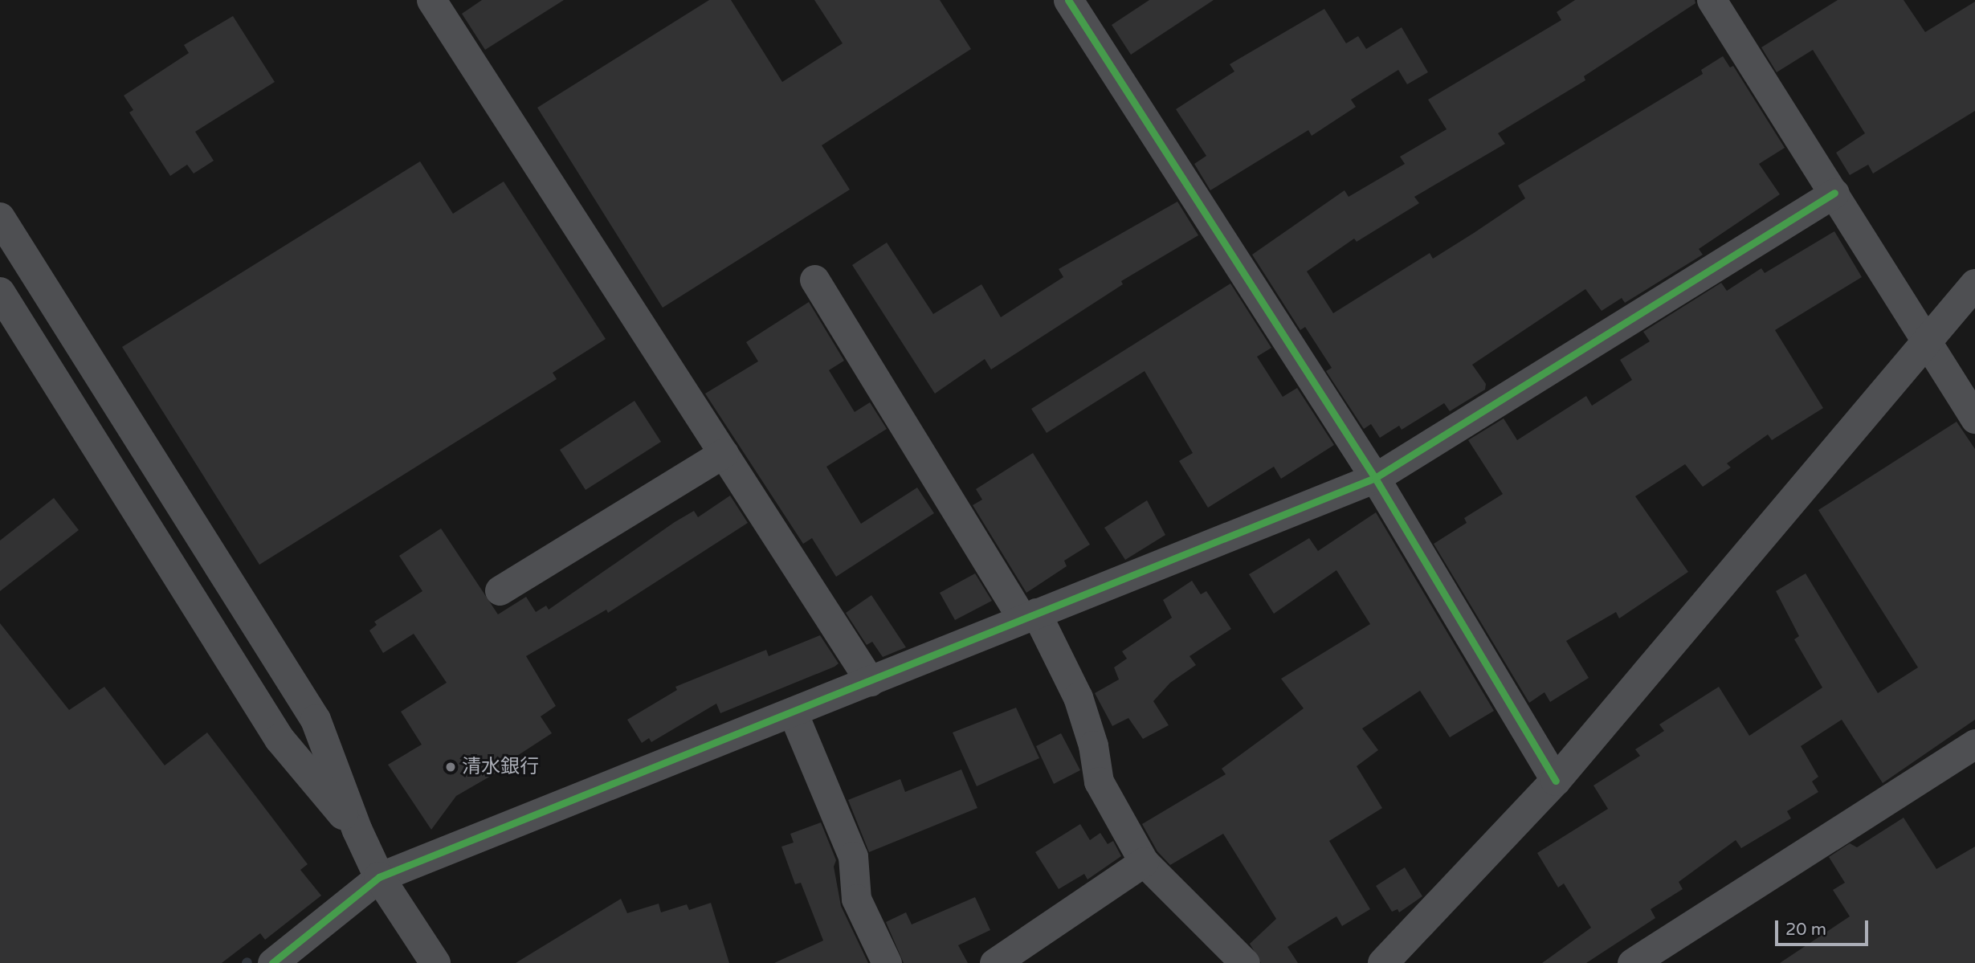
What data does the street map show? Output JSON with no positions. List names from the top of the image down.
{
  "places": ["清水銀行"],
  "scale_bar": "20 m"
}
